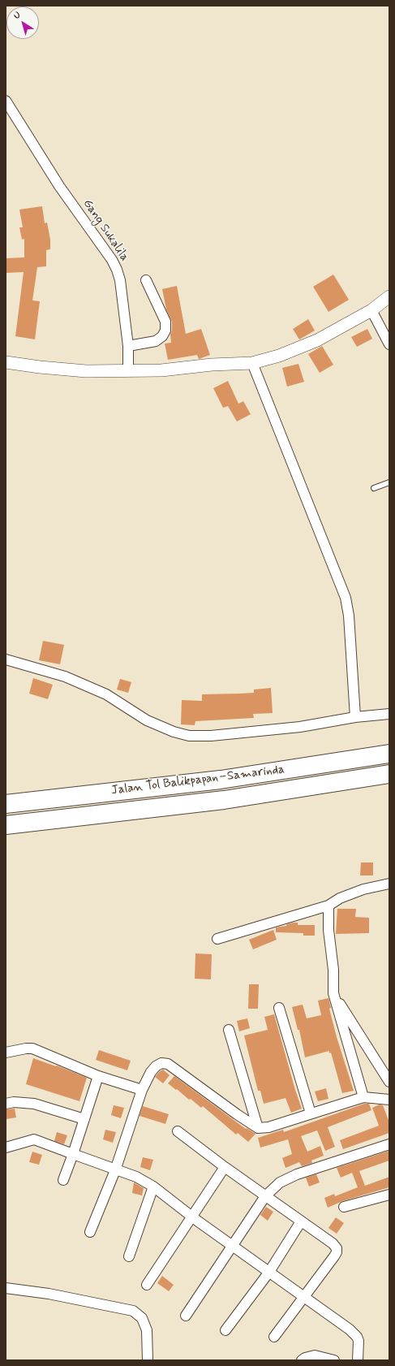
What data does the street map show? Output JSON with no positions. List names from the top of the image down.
{
  "streets": {
    "highway": ["Jalan Tol Balikpapan–Samarinda"],
    "street": ["Gang Sukalila"]
  },
  "north": "top left"
}
